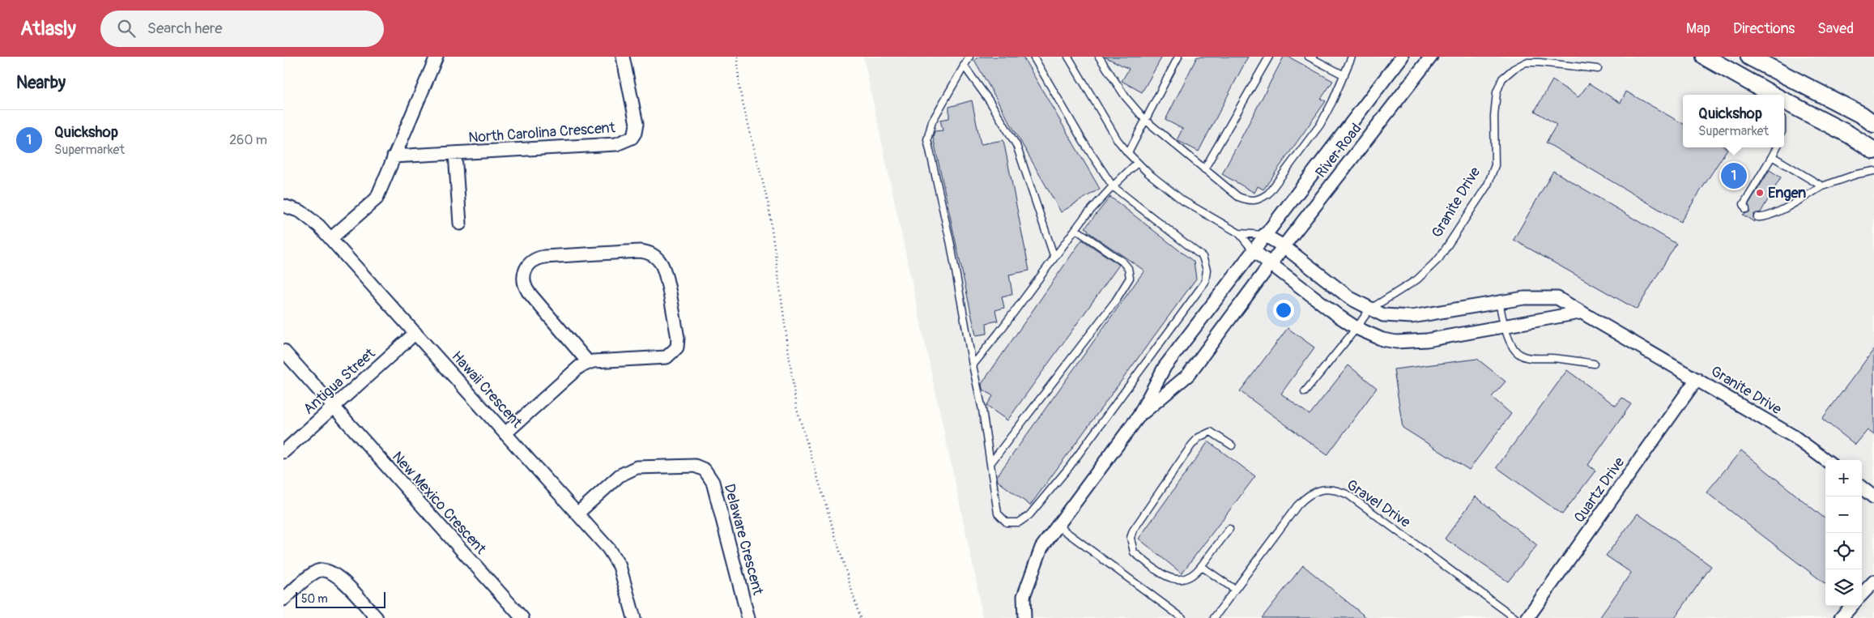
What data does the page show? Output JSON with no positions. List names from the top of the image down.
{
  "streets": {
    "street": [
      "North Carolina Crescent",
      "River Road",
      "Granite Drive",
      "Antigua Street",
      "Hawaii Crescent",
      "Quartz Drive",
      "New Mexico Crescent",
      "Delaware Crescent"
    ],
    "lane": ["Gravel Drive"]
  },
  "crossings": [
    ["River Road", "Granite Drive"],
    ["Granite Drive", "Quartz Drive"],
    ["Antigua Street", "Hawaii Crescent"],
    ["Antigua Street", "New Mexico Crescent"],
    ["Hawaii Crescent", "Delaware Crescent"]
  ],
  "places": ["Engen"],
  "scale_bar": "50 m",
  "page": {
    "header": "Atlasly",
    "search": "Search here",
    "nav": ["Map", "Directions", "Saved"],
    "heading": "Nearby",
    "popup": ["Quickshop", "Supermarket"],
    "list": [
      {
        "mark": "1",
        "name": "Quickshop",
        "note": "Supermarket",
        "value": "260 m"
      }
    ],
    "pins": "1",
    "map_buttons": ["+", "−"],
    "scale": "50 m"
  }
}
